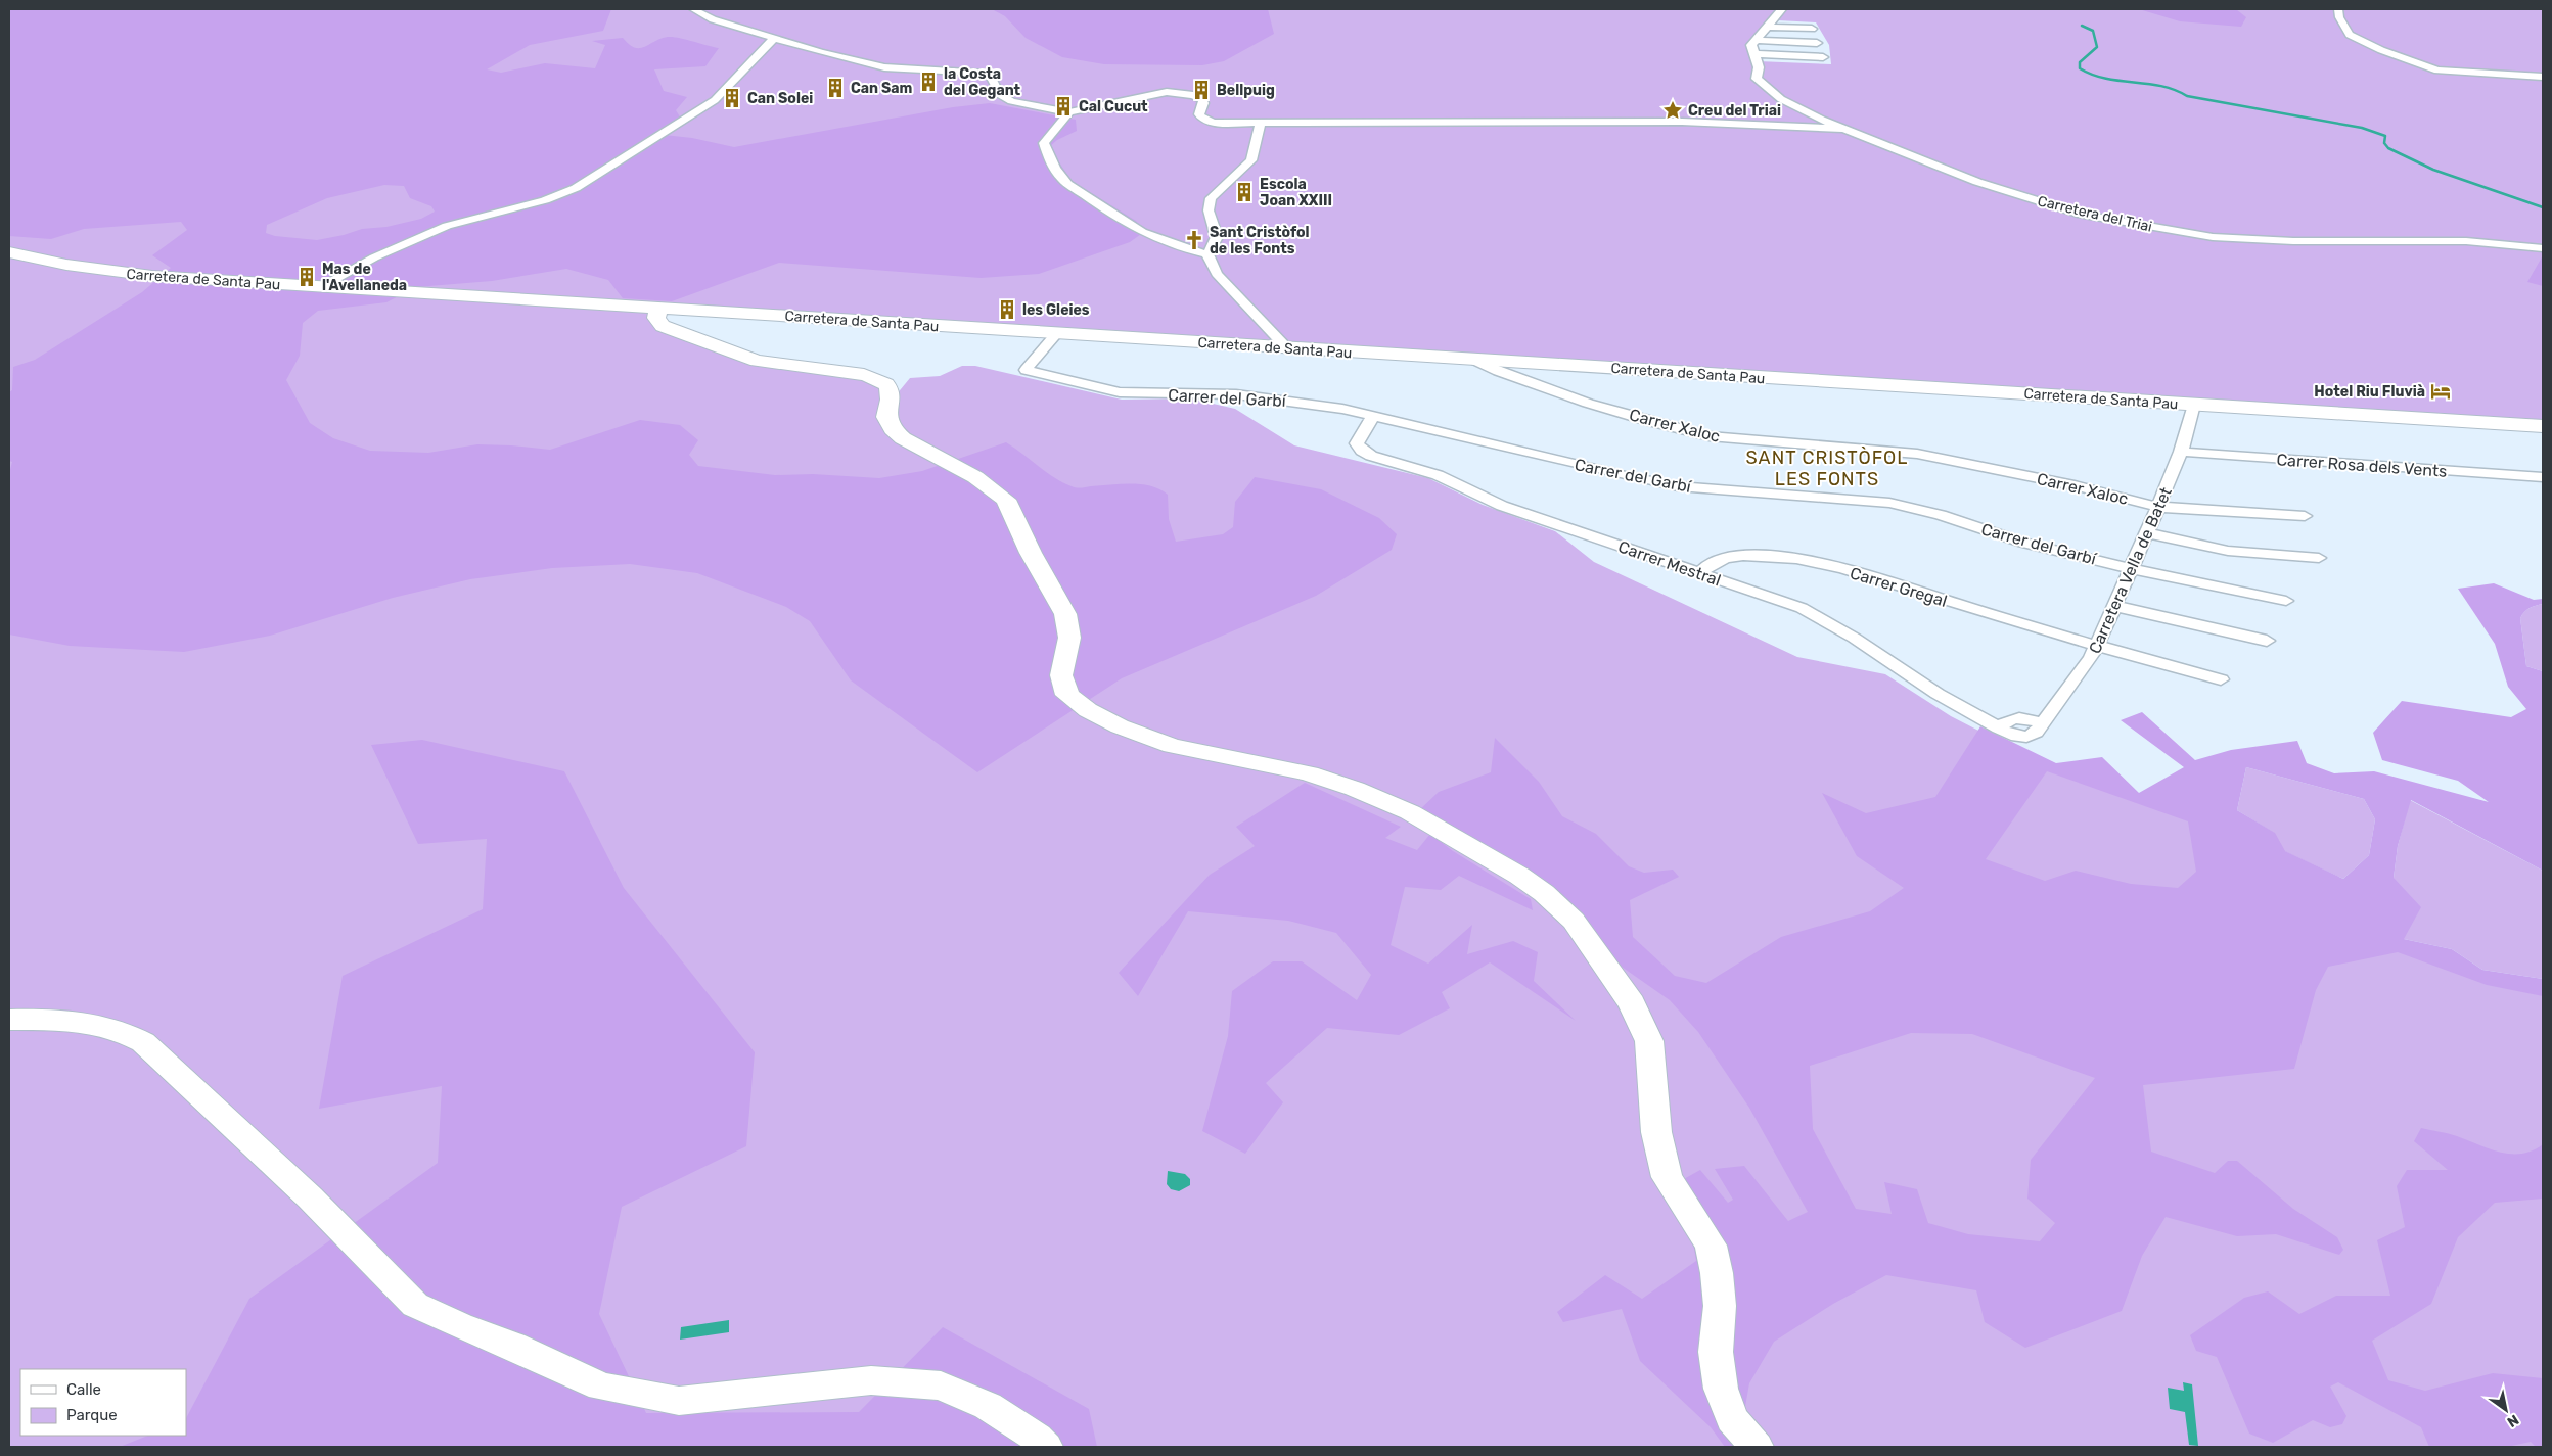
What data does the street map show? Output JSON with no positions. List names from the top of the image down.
{
  "streets": {
    "street": [
      "Carretera del Triai",
      "Carretera de Santa Pau",
      "Carrer del Garbí",
      "Carrer Xaloc",
      "Carrer Rosa dels Vents",
      "Carrer Mestral",
      "Carretera Vella de Batet",
      "Carrer Gregal"
    ]
  },
  "crossings": [
    ["Carretera de Santa Pau", "Carrer del Garbí"],
    ["Carretera de Santa Pau", "Carrer Xaloc"],
    ["Carretera de Santa Pau", "Carretera Vella de Batet"],
    ["Carrer del Garbí", "Carrer Mestral"],
    ["Carrer del Garbí", "Carretera Vella de Batet"],
    ["Carrer Xaloc", "Carretera Vella de Batet"],
    ["Carrer Rosa dels Vents", "Carretera Vella de Batet"],
    ["Carrer Mestral", "Carretera Vella de Batet"],
    ["Carrer Mestral", "Carrer Gregal"],
    ["Carretera Vella de Batet", "Carrer Gregal"]
  ],
  "districts": ["SANT CRISTÒFOL LES FONTS"],
  "places": {
    "building": [
      "la Costa del Gegant",
      "Can Sam",
      "Bellpuig",
      "Can Solei",
      "Cal Cucut",
      "Escola Joan XXIII",
      "Mas de l'Avellaneda",
      "les Gleies"
    ],
    "place": ["Creu del Triai"],
    "church": ["Sant Cristòfol de les Fonts"],
    "hotel": ["Hotel Riu Fluvià"]
  },
  "legend": ["Calle", "Parque"],
  "north": "bottom right"
}
